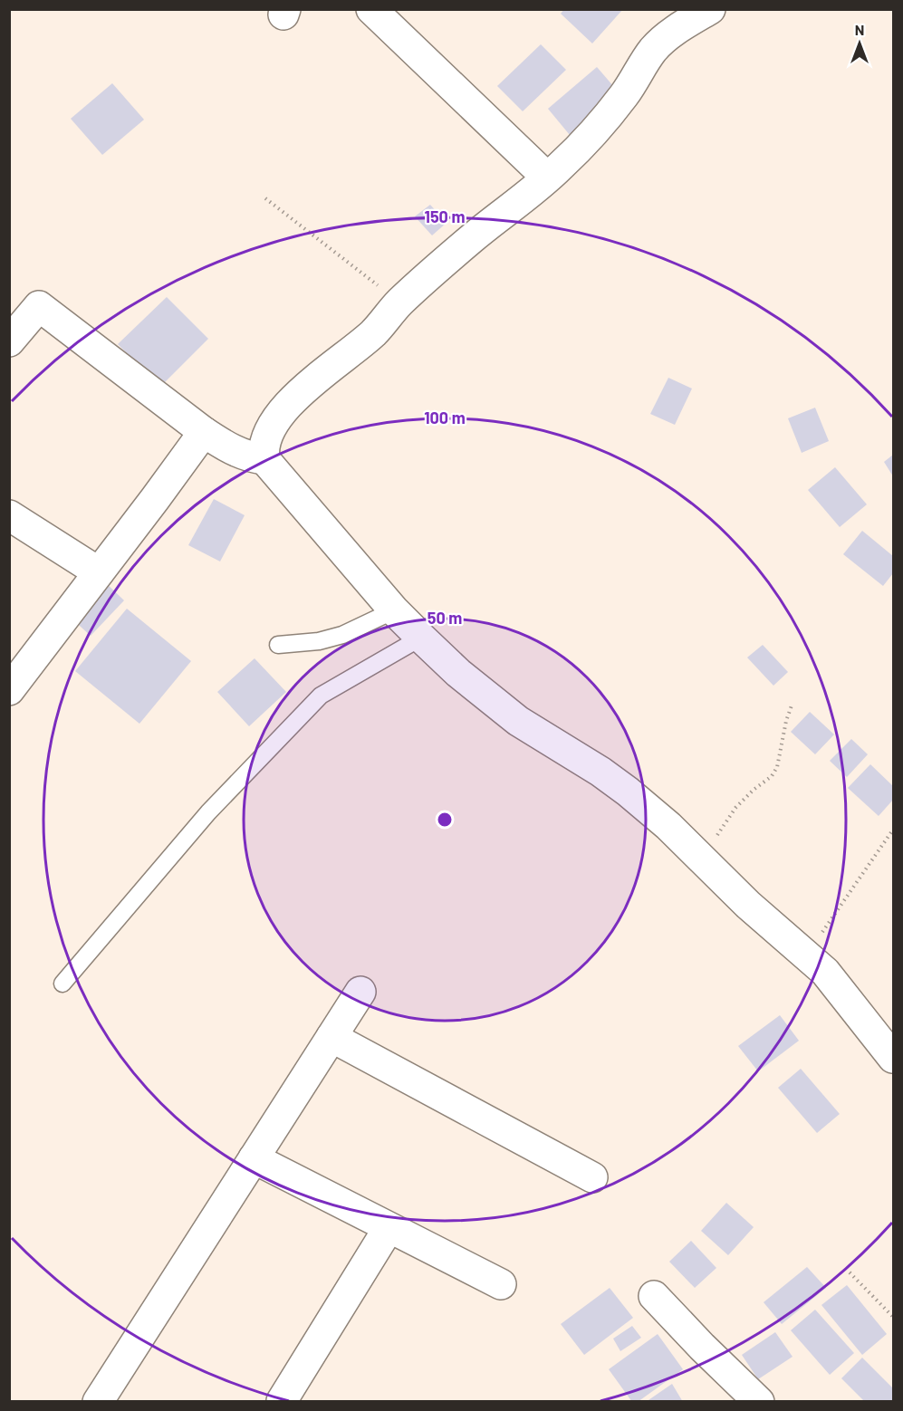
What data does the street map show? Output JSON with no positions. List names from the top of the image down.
{
  "north": "top",
  "rings": ["150 m", "100 m", "50 m"]
}
